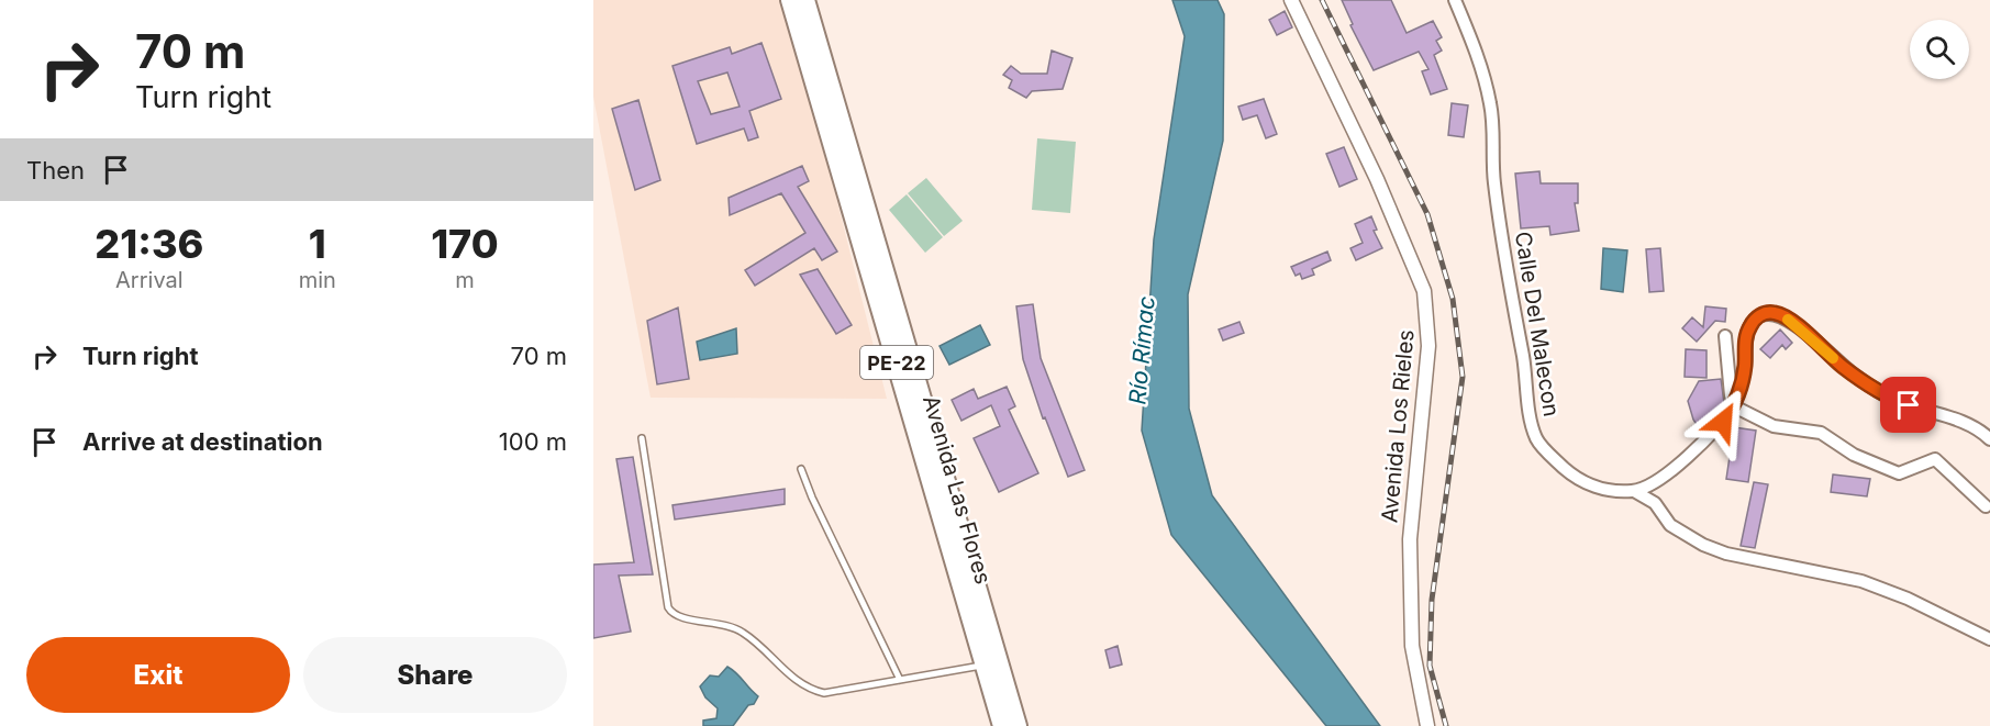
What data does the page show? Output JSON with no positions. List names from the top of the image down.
{
  "streets": {
    "highway": ["PE-22", "Avenida Las Flores"],
    "street": ["Calle Del Malecon", "Avenida Los Rieles"]
  },
  "water": ["Río Rímac"],
  "page": {
    "turn": ["70 m", "Turn right"],
    "then": "Then",
    "eta": [
      "21:36",
      "Arrival",
      "1",
      "min",
      "170",
      "m"
    ],
    "list": [
      {
        "name": "Turn right",
        "value": "70 m"
      },
      {
        "name": "Arrive at destination",
        "value": "100 m"
      }
    ],
    "buttons": ["Exit", "Share"]
  }
}
